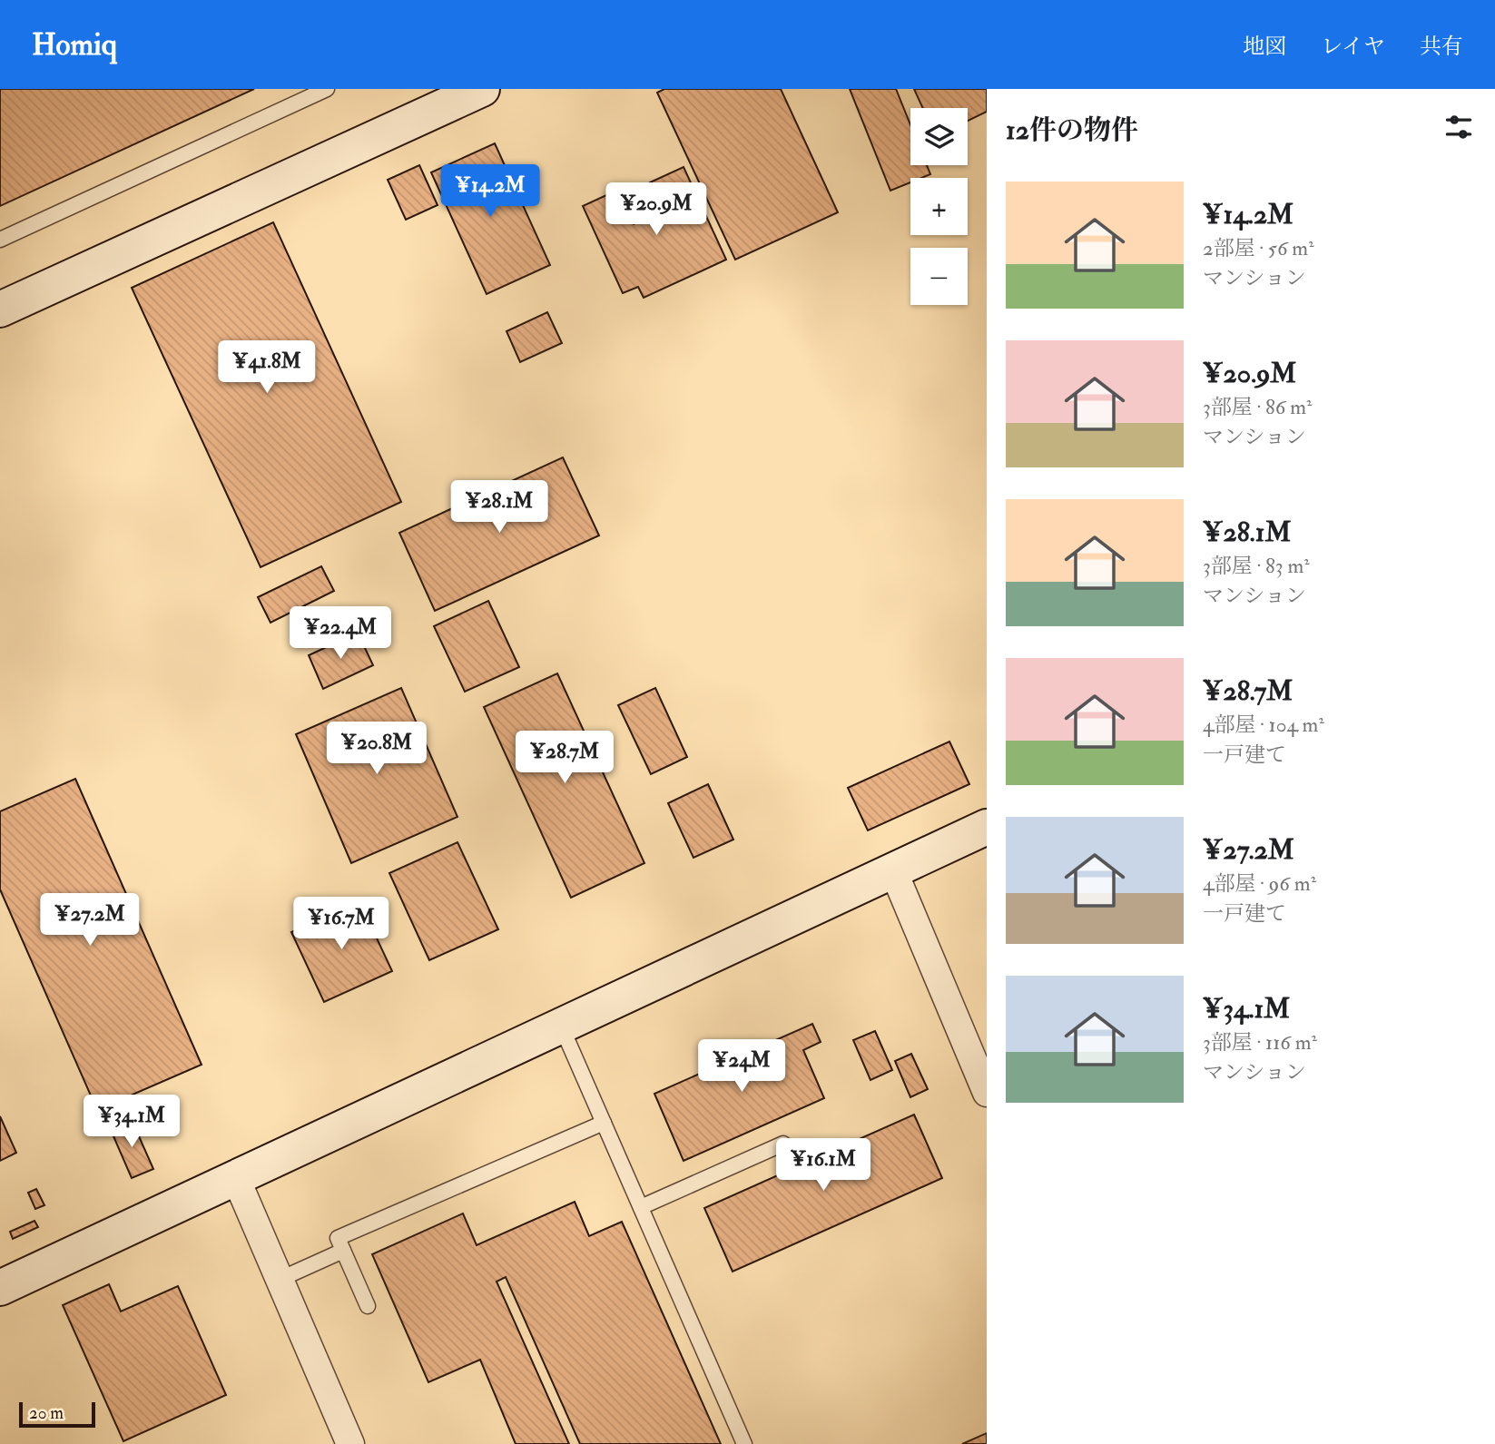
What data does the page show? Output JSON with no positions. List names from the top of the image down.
{
  "scale_bar": "20 m",
  "page": {
    "header": "Homiq",
    "nav": ["地図", "レイヤ", "共有"],
    "heading": "12件の物件",
    "map_buttons": ["+", "−"],
    "price": [
      "¥14.2M",
      "¥20.9M",
      "¥41.8M",
      "¥28.1M",
      "¥22.4M",
      "¥20.8M",
      "¥28.7M",
      "¥27.2M",
      "¥16.7M",
      "¥24M",
      "¥34.1M",
      "¥16.1M"
    ],
    "list": [
      {
        "name": "¥14.2M",
        "note": "2部屋 · 56 m² · マンション"
      },
      {
        "name": "¥20.9M",
        "note": "3部屋 · 86 m² · マンション"
      },
      {
        "name": "¥28.1M",
        "note": "3部屋 · 83 m² · マンション"
      },
      {
        "name": "¥28.7M",
        "note": "4部屋 · 104 m² · 一戸建て"
      },
      {
        "name": "¥27.2M",
        "note": "4部屋 · 96 m² · 一戸建て"
      },
      {
        "name": "¥34.1M",
        "note": "3部屋 · 116 m² · マンション"
      }
    ],
    "scale": "20 m"
  }
}
